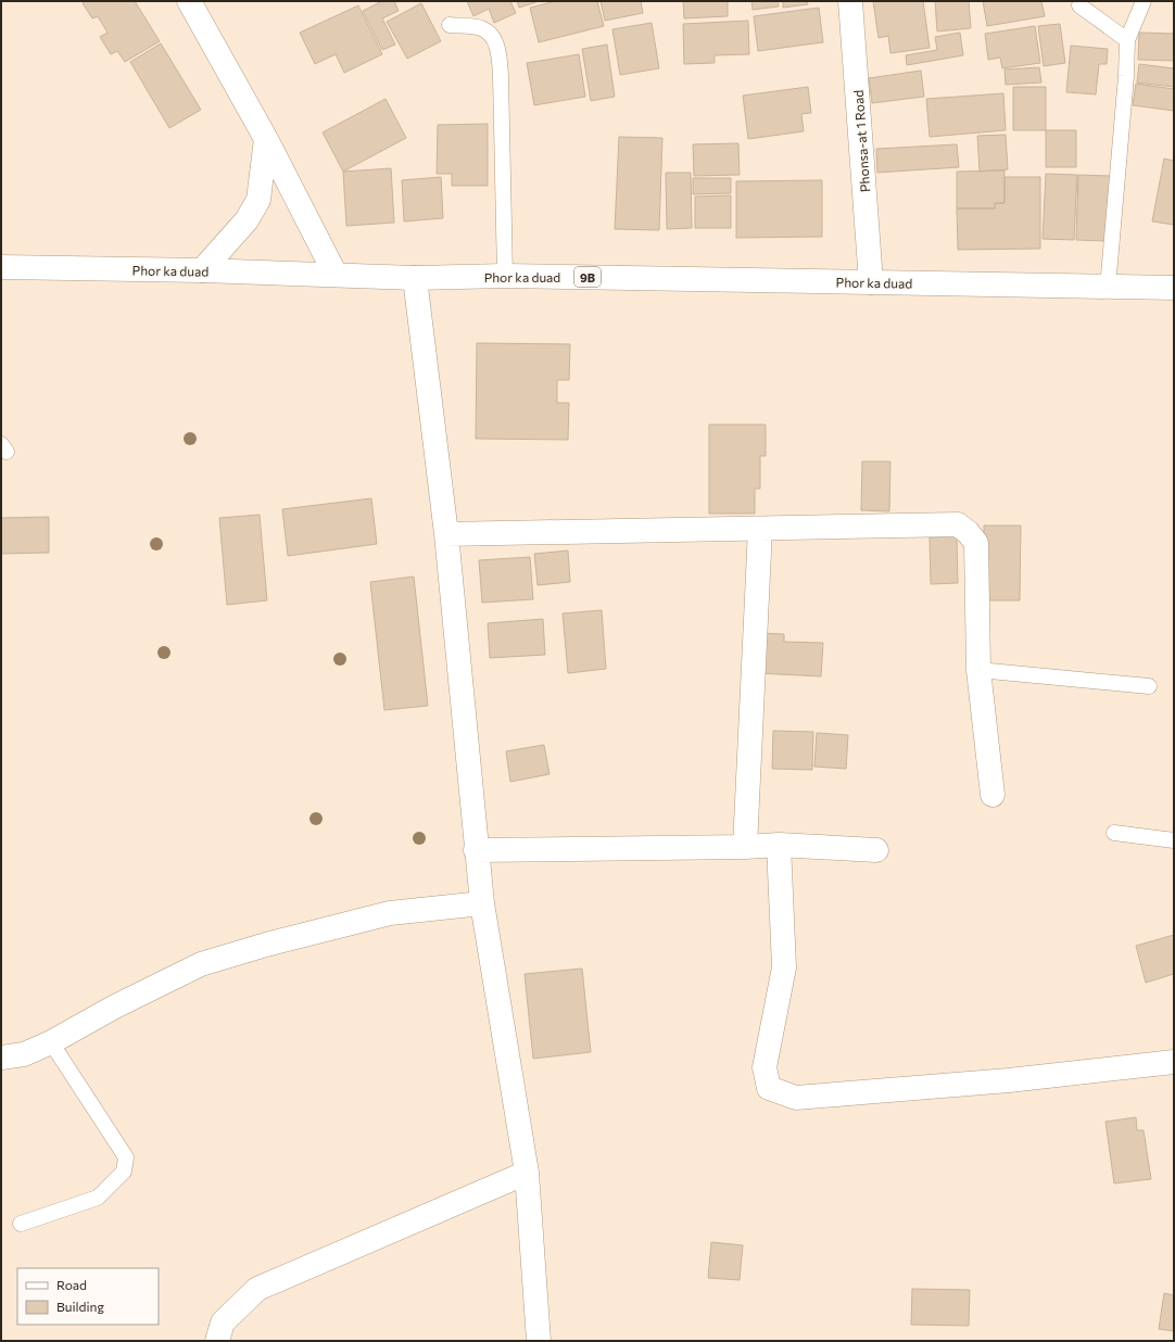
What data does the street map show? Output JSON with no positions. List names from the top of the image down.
{
  "streets": {
    "street": ["Phonsa-at 1 Road", "Phor ka duad", "9B"]
  },
  "crossings": [
    ["Phonsa-at 1 Road", "Phor ka duad"]
  ],
  "legend": ["Road", "Building"]
}
